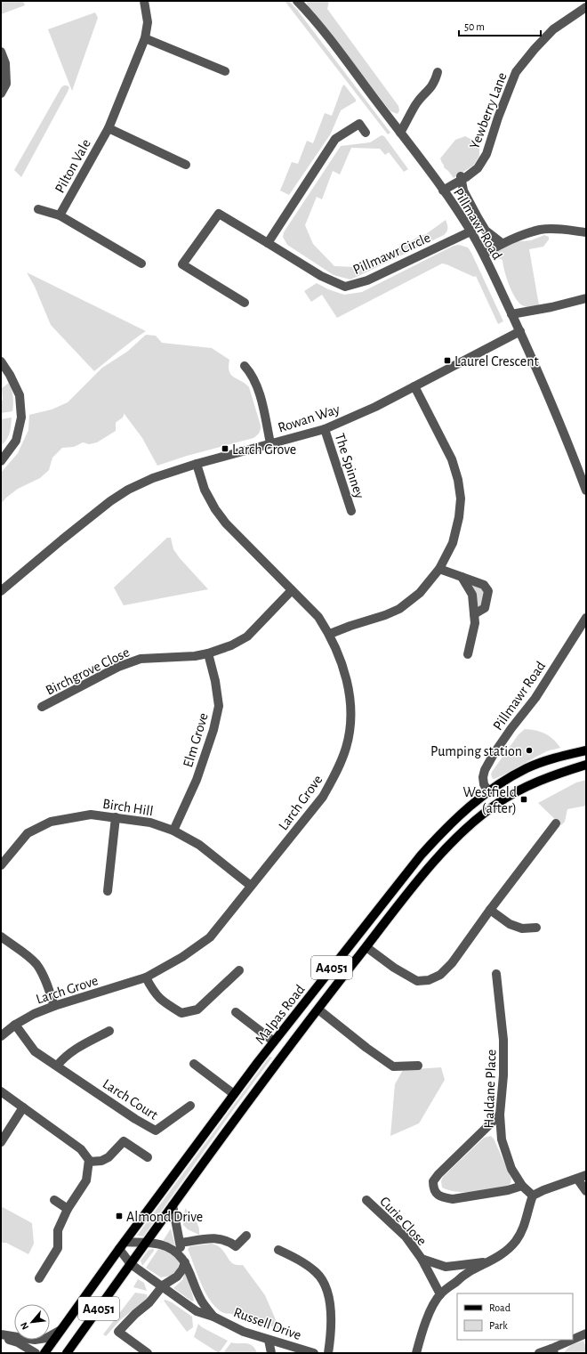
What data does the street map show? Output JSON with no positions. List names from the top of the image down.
{
  "streets": {
    "main road": ["A4051", "Malpas Road"],
    "street": [
      "Yewberry Lane",
      "Pilton Vale",
      "Pillmawr Road",
      "Pillmawr Circle",
      "Rowan Way",
      "The Spinney",
      "Birchgrove Close",
      "Elm Grove",
      "Larch Grove",
      "Birch Hill",
      "Haldane Place",
      "Larch Court",
      "Curie Close",
      "Russell Drive"
    ]
  },
  "crossings": [
    ["Yewberry Lane", "Pillmawr Road"],
    ["Pillmawr Road", "Pillmawr Circle"],
    ["Pillmawr Road", "Rowan Way"],
    ["Pillmawr Road", "Malpas Road"],
    ["Rowan Way", "The Spinney"],
    ["Rowan Way", "Larch Grove"],
    ["Birchgrove Close", "Elm Grove"],
    ["Birchgrove Close", "Larch Grove"],
    ["Elm Grove", "Birch Hill"],
    ["Larch Grove", "Birch Hill"],
    ["Larch Grove", "Larch Court"],
    ["Malpas Road", "Russell Drive"]
  ],
  "places": {
    "transit": [
      "Laurel Crescent",
      "Larch Grove",
      "Westfield (after)",
      "Almond Drive"
    ],
    "other": ["Pumping station"]
  },
  "legend": ["Road", "Park"],
  "scale_bar": "50 m",
  "north": "bottom left"
}
